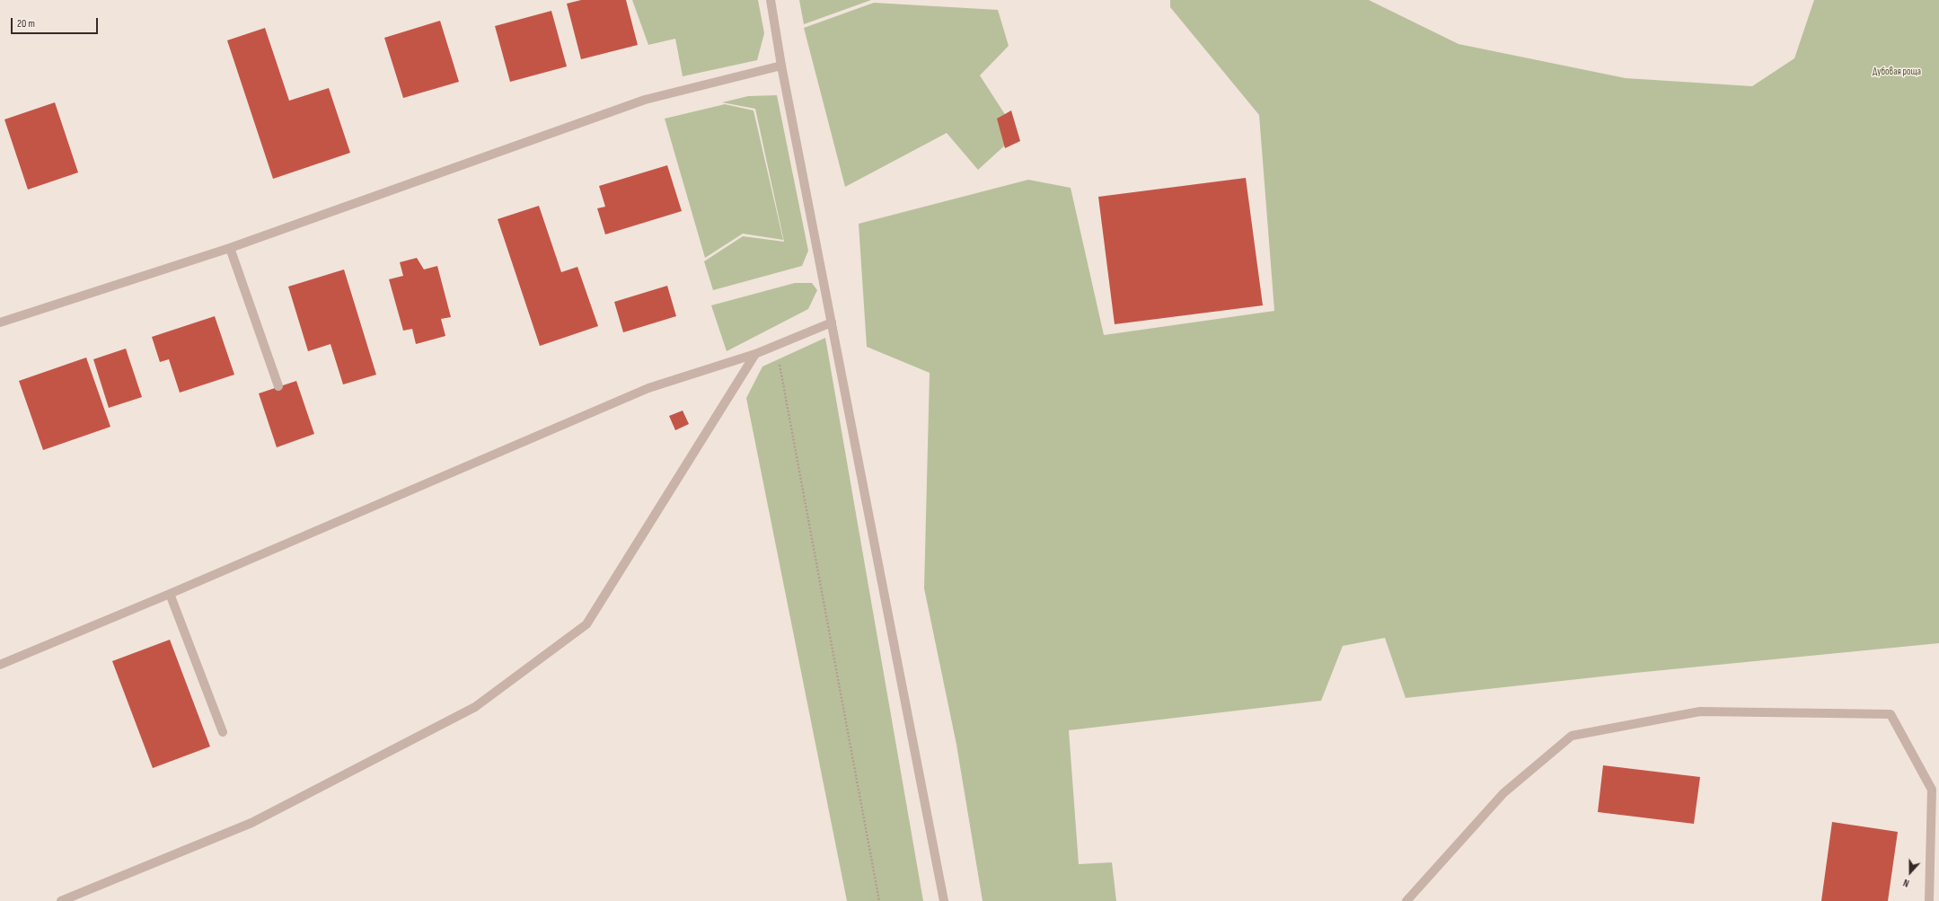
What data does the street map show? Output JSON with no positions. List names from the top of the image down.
{
  "parks": ["Дубовая роща"],
  "scale_bar": "20 m",
  "north": "bottom"
}
